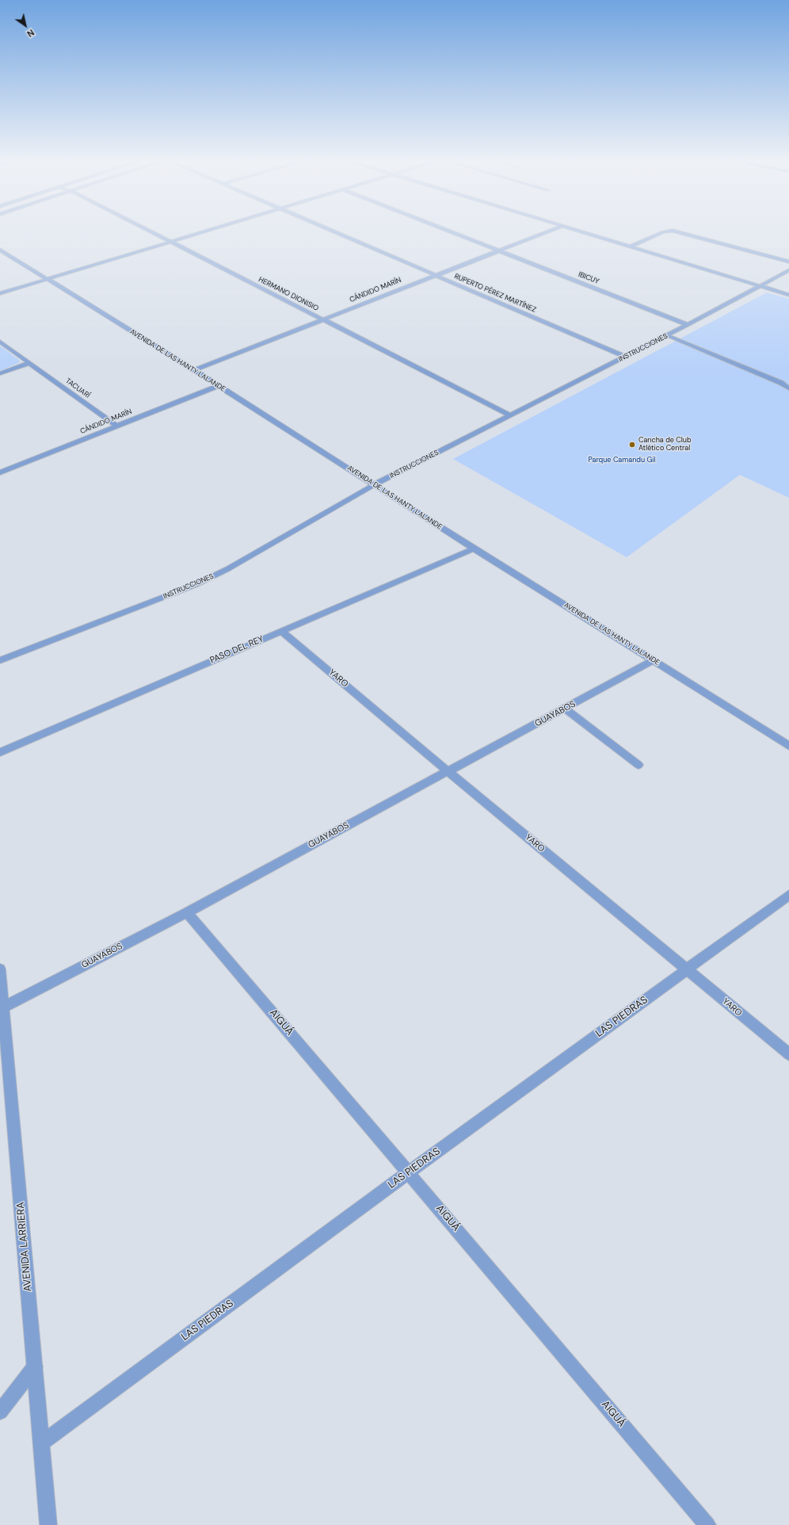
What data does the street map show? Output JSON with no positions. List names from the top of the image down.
{
  "streets": {
    "street": [
      "IBICUY",
      "CÁNDIDO MARÍN",
      "RUPERTO PÉREZ MARTÍNEZ",
      "HERMANO DIONISIO",
      "INSTRUCCIONES",
      "AVENIDA DE LAS HANTY LALANDE",
      "TACUARÍ",
      "PASO DEL REY",
      "YARO",
      "GUAYABOS",
      "LAS PIEDRAS",
      "AIGUÁ",
      "AVENIDA LARRIERA"
    ]
  },
  "crossings": [
    ["IBICUY", "CÁNDIDO MARÍN"],
    ["IBICUY", "INSTRUCCIONES"],
    ["CÁNDIDO MARÍN", "RUPERTO PÉREZ MARTÍNEZ"],
    ["CÁNDIDO MARÍN", "HERMANO DIONISIO"],
    ["CÁNDIDO MARÍN", "AVENIDA DE LAS HANTY LALANDE"],
    ["CÁNDIDO MARÍN", "TACUARÍ"],
    ["RUPERTO PÉREZ MARTÍNEZ", "INSTRUCCIONES"],
    ["HERMANO DIONISIO", "INSTRUCCIONES"],
    ["INSTRUCCIONES", "AVENIDA DE LAS HANTY LALANDE"],
    ["AVENIDA DE LAS HANTY LALANDE", "PASO DEL REY"],
    ["AVENIDA DE LAS HANTY LALANDE", "GUAYABOS"],
    ["PASO DEL REY", "YARO"],
    ["YARO", "GUAYABOS"],
    ["YARO", "LAS PIEDRAS"],
    ["GUAYABOS", "AIGUÁ"],
    ["GUAYABOS", "AVENIDA LARRIERA"],
    ["LAS PIEDRAS", "AIGUÁ"],
    ["LAS PIEDRAS", "AVENIDA LARRIERA"]
  ],
  "parks": ["Parque Camandu Gil"],
  "places": ["Cancha de Club Atlético Central"],
  "north": "bottom right"
}
